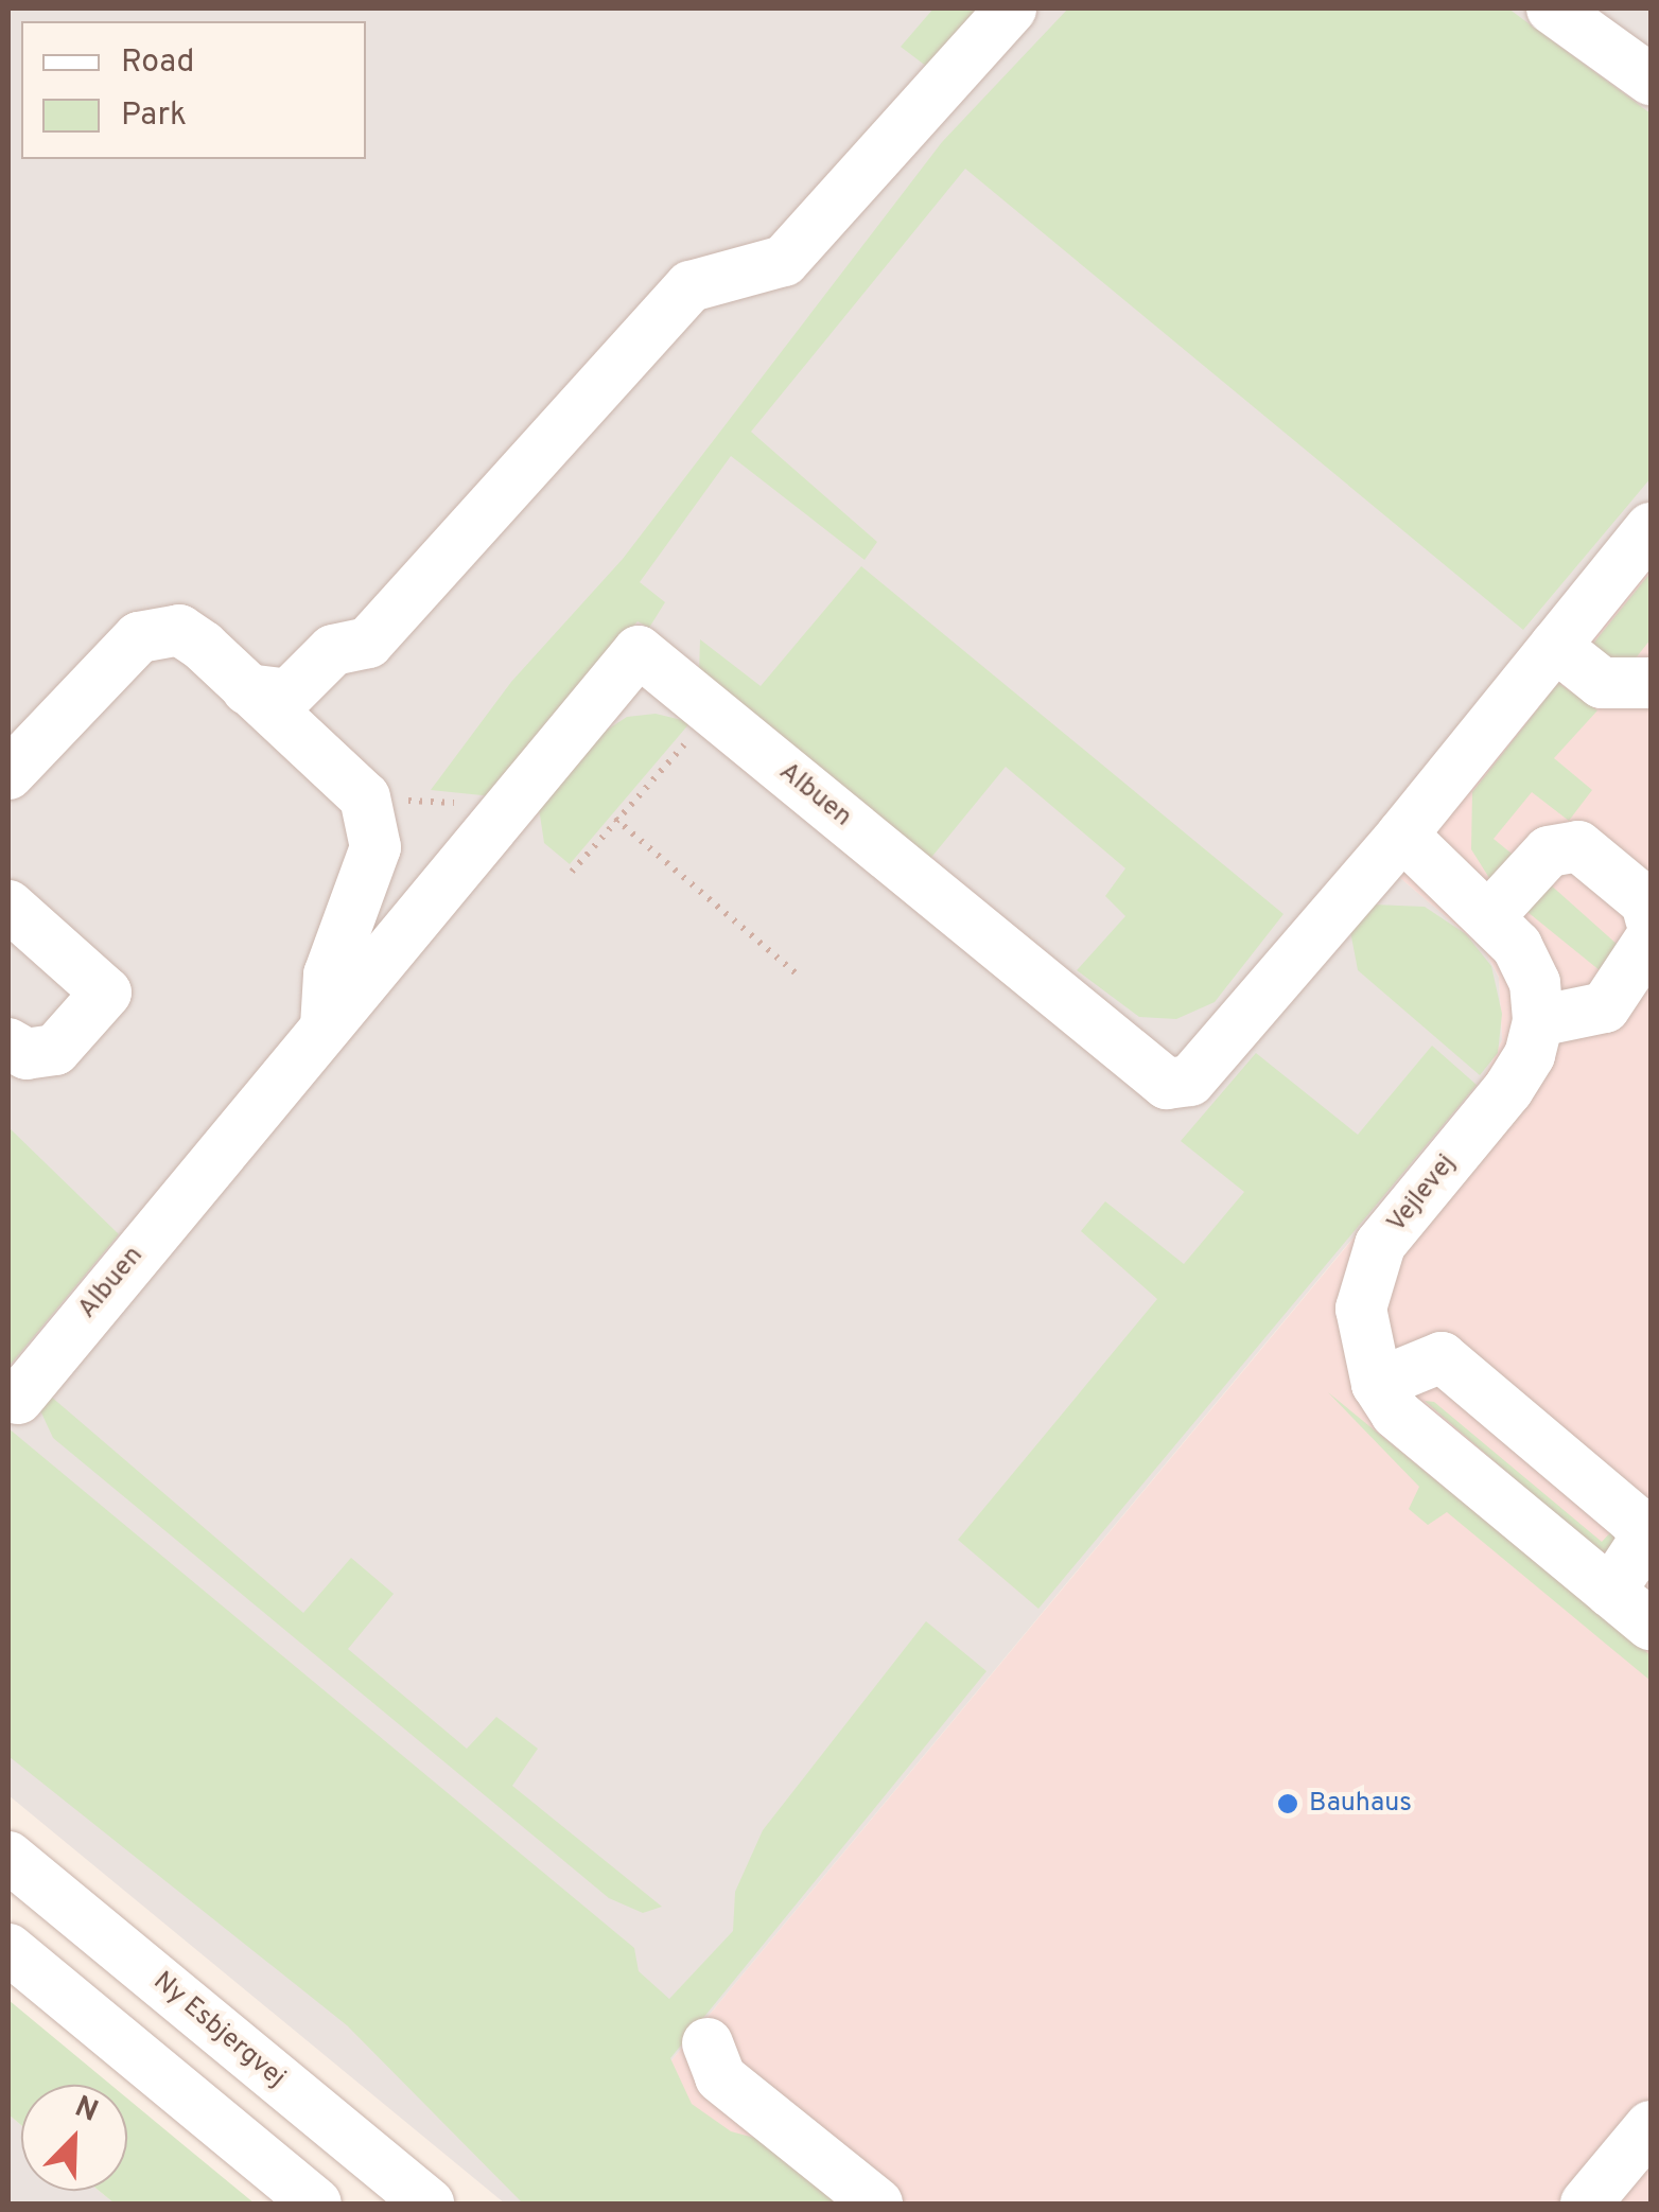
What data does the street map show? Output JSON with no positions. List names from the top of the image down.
{
  "streets": {
    "street": ["Albuen", "Vejlevej", "Ny Esbjergvej"]
  },
  "places": ["Bauhaus"],
  "legend": ["Road", "Park"],
  "north": "top right"
}
